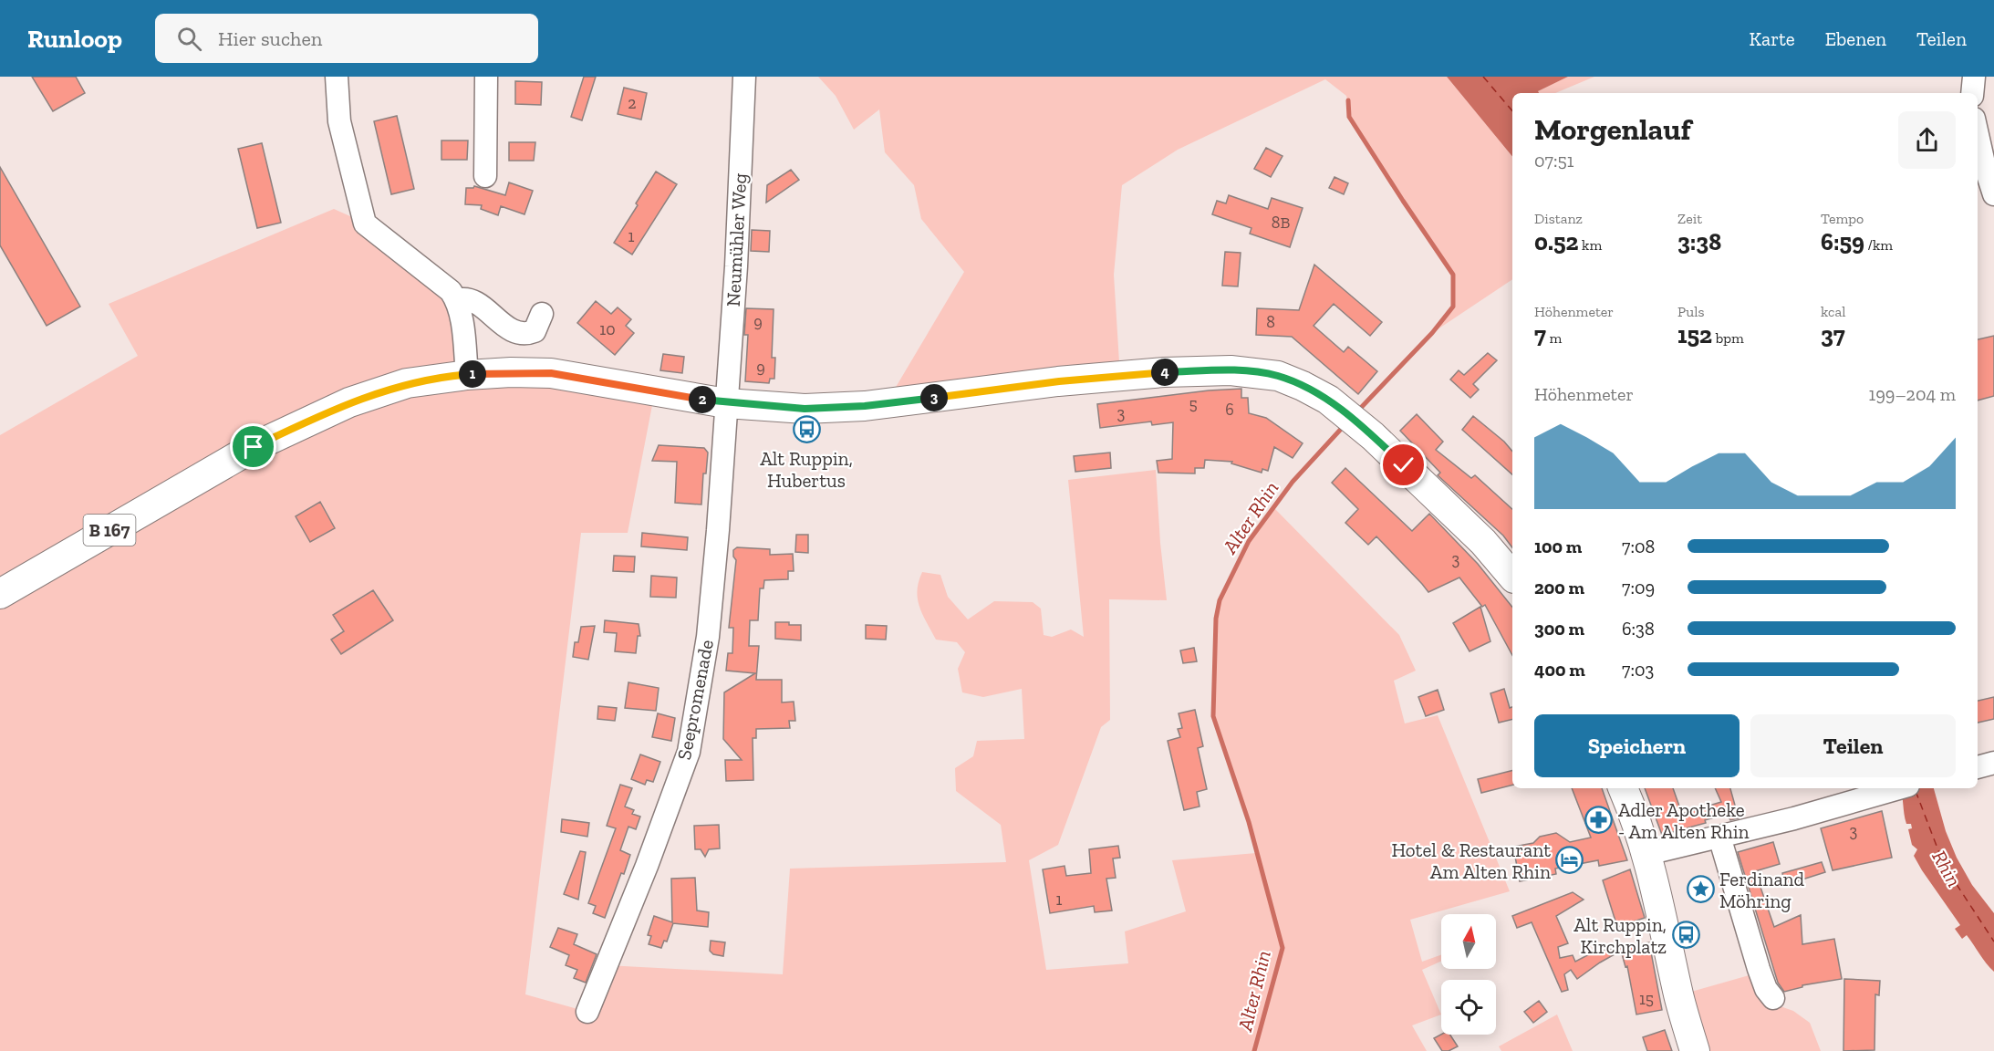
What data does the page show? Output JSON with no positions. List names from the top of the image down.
{
  "streets": {
    "main road": ["B 167"],
    "street": ["Neumühler Weg", "Seepromenade"]
  },
  "crossings": [
    ["Neumühler Weg", "B 167"],
    ["Neumühler Weg", "Seepromenade"],
    ["B 167", "Seepromenade"]
  ],
  "water": ["Alter Rhin", "Rhin"],
  "places": {
    "bus stop": ["Alt Ruppin, Hubertus", "Alt Ruppin, Kirchplatz"],
    "pharmacy": ["Adler Apotheke - Am Alten Rhin"],
    "hotel": ["Hotel & Restaurant Am Alten Rhin"],
    "place": ["Ferdinand Möhring"]
  },
  "house_numbers": [
    "2",
    "8B",
    "1",
    "9",
    "8",
    "10",
    "9",
    "5",
    "6",
    "3",
    "3",
    "3",
    "1",
    "15"
  ],
  "north": "top",
  "page": {
    "header": "Runloop",
    "search": "Hier suchen",
    "nav": ["Karte", "Ebenen", "Teilen"],
    "heading": ["Morgenlauf", "07:51"],
    "stats": [
      ["Distanz", "0.52 km"],
      ["Zeit", "3:38"],
      ["Tempo", "6:59 /km"],
      ["Höhenmeter", "7 m"],
      ["Puls", "152 bpm"],
      ["kcal", "37"]
    ],
    "pins": [
      "4",
      "1",
      "3",
      "2"
    ],
    "chart": ["Höhenmeter", "199–204 m"],
    "list": [
      {
        "name": "100 m",
        "note": "7:08"
      },
      {
        "name": "200 m",
        "note": "7:09"
      },
      {
        "name": "300 m",
        "note": "6:38"
      },
      {
        "name": "400 m",
        "note": "7:03"
      }
    ],
    "buttons": ["Speichern", "Teilen"]
  }
}
